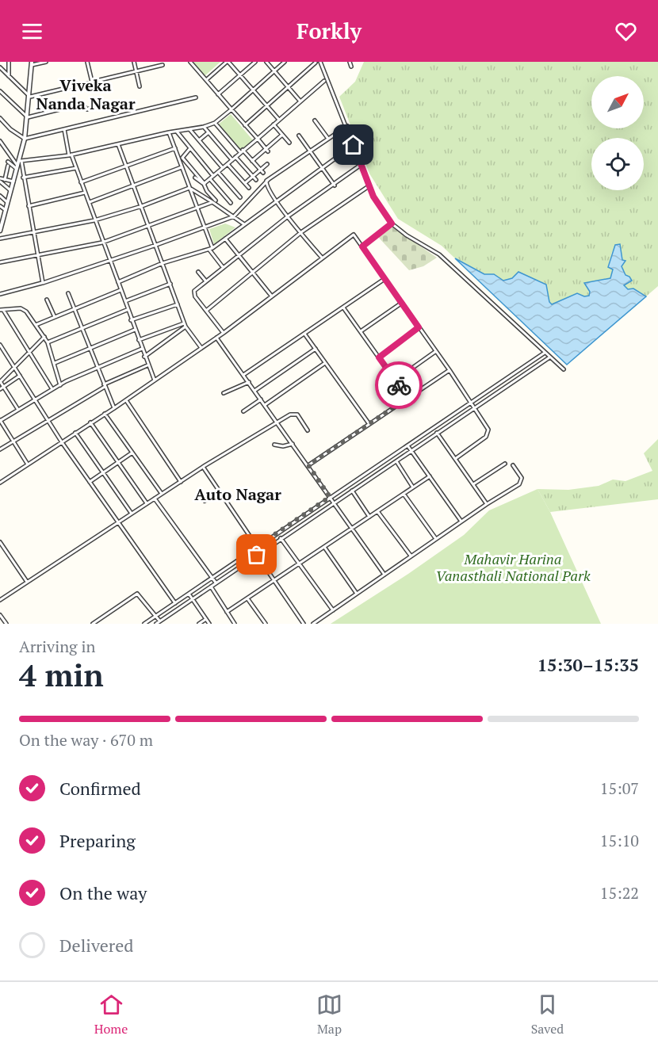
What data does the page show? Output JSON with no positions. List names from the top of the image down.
{
  "districts": ["Viveka Nanda Nagar", "Auto Nagar"],
  "parks": ["Mahavir Harina Vanasthali National Park"],
  "north": "top right",
  "page": {
    "header": "Forkly",
    "heading": ["4 min", "Arriving in", "15:30–15:35"],
    "bar": "On the way · 670 m",
    "list": [
      ["Confirmed", "15:07"],
      ["Preparing", "15:10"],
      ["On the way", "15:22"],
      "Delivered"
    ],
    "tabs": ["Home", "Map", "Saved"]
  }
}
